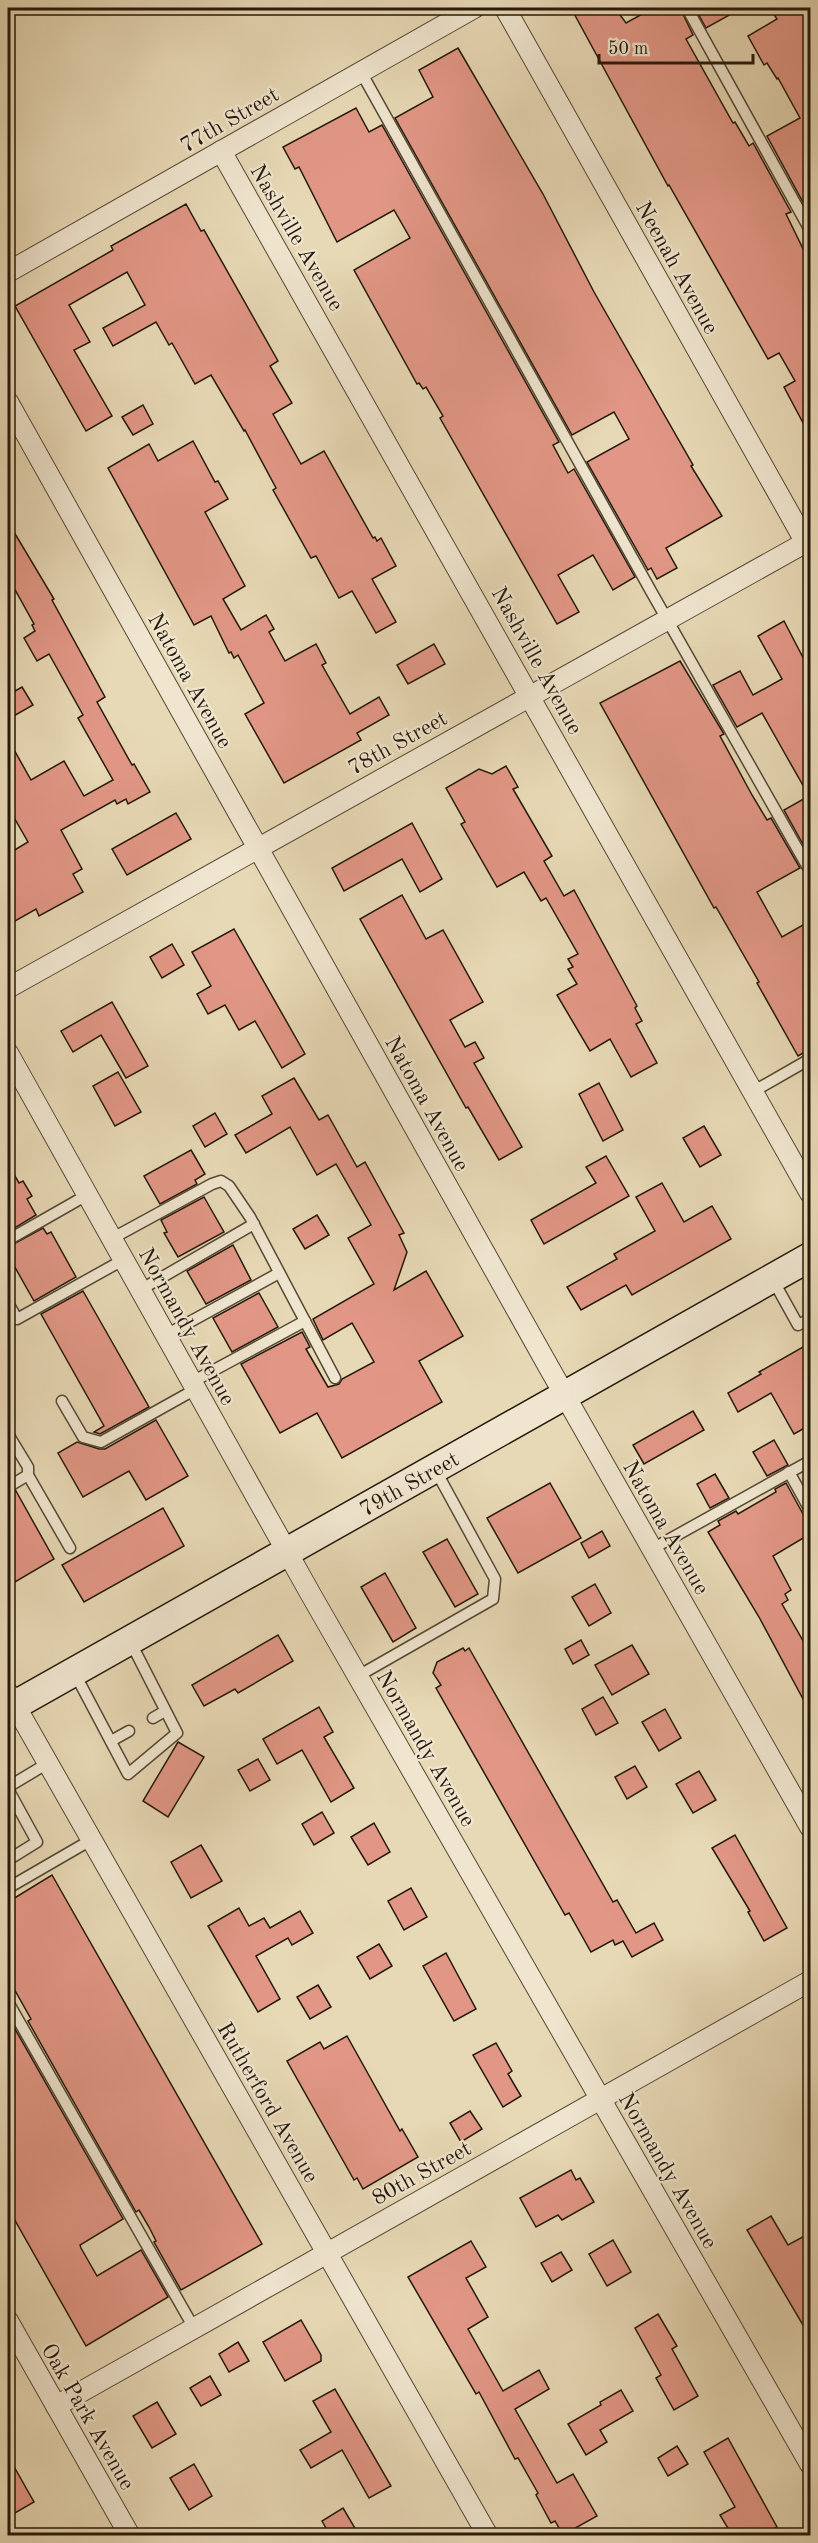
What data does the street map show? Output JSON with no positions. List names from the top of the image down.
{
  "streets": {
    "main road": ["79th Street"],
    "street": [
      "77th Street",
      "Nashville Avenue",
      "Neenah Avenue",
      "Natoma Avenue",
      "78th Street",
      "Normandy Avenue",
      "Rutherford Avenue",
      "80th Street",
      "Oak Park Avenue"
    ]
  },
  "crossings": [
    ["77th Street", "Nashville Avenue"],
    ["Nashville Avenue", "78th Street"],
    ["Neenah Avenue", "78th Street"],
    ["Natoma Avenue", "78th Street"],
    ["Natoma Avenue", "79th Street"],
    ["Normandy Avenue", "79th Street"],
    ["Normandy Avenue", "80th Street"],
    ["79th Street", "Rutherford Avenue"],
    ["Rutherford Avenue", "80th Street"],
    ["80th Street", "Oak Park Avenue"]
  ],
  "scale_bar": "50 m"
}
